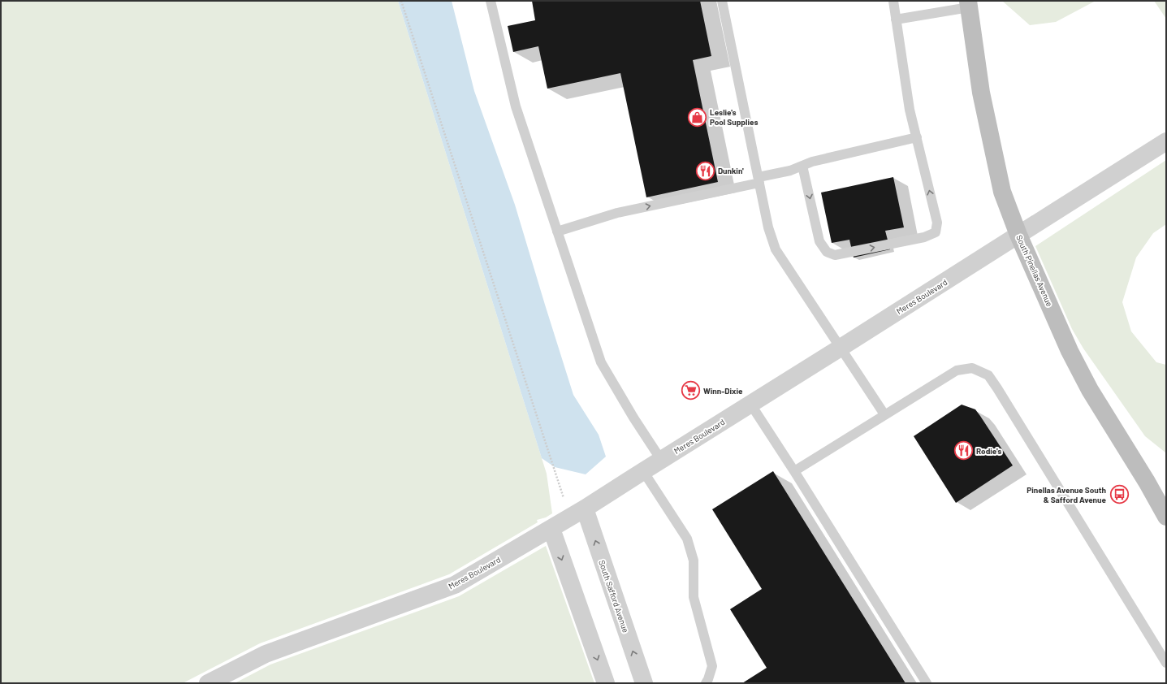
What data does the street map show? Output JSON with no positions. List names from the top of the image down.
{
  "streets": {
    "main road": ["South Pinellas Avenue"],
    "street": ["Meres Boulevard", "South Safford Avenue"]
  },
  "crossings": [
    ["South Pinellas Avenue", "Meres Boulevard"],
    ["Meres Boulevard", "South Safford Avenue"]
  ],
  "places": {
    "shop": ["Leslie's Pool Supplies"],
    "restaurant": ["Dunkin'", "Rodie's"],
    "supermarket": ["Winn-Dixie"],
    "bus stop": ["Pinellas Avenue South & Safford Avenue"]
  }
}
